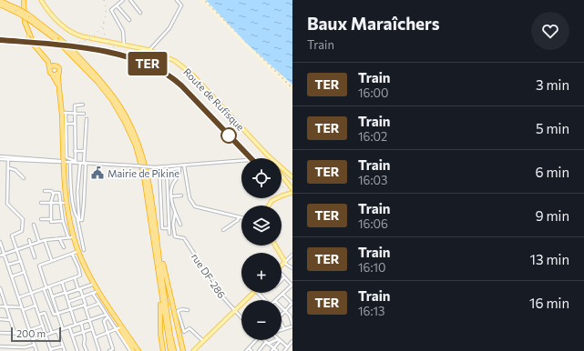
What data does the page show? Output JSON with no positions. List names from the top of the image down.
{
  "streets": {
    "main road": ["Route de Rufisque"],
    "street": ["rue DF-286"]
  },
  "places": {
    "public building": ["Mairie de Pikine"]
  },
  "scale_bar": "200 m",
  "page": {
    "on_map": "TER",
    "heading": ["Baux Maraîchers", "Train"],
    "list": [
      {
        "mark": "TER",
        "name": "Train",
        "note": "16:00",
        "value": "3 min"
      },
      {
        "mark": "TER",
        "name": "Train",
        "note": "16:02",
        "value": "5 min"
      },
      {
        "mark": "TER",
        "name": "Train",
        "note": "16:03",
        "value": "6 min"
      },
      {
        "mark": "TER",
        "name": "Train",
        "note": "16:06",
        "value": "9 min"
      },
      {
        "mark": "TER",
        "name": "Train",
        "note": "16:10",
        "value": "13 min"
      },
      {
        "mark": "TER",
        "name": "Train",
        "note": "16:13",
        "value": "16 min"
      }
    ],
    "map_buttons": ["+", "−"],
    "scale": "200 m"
  }
}
